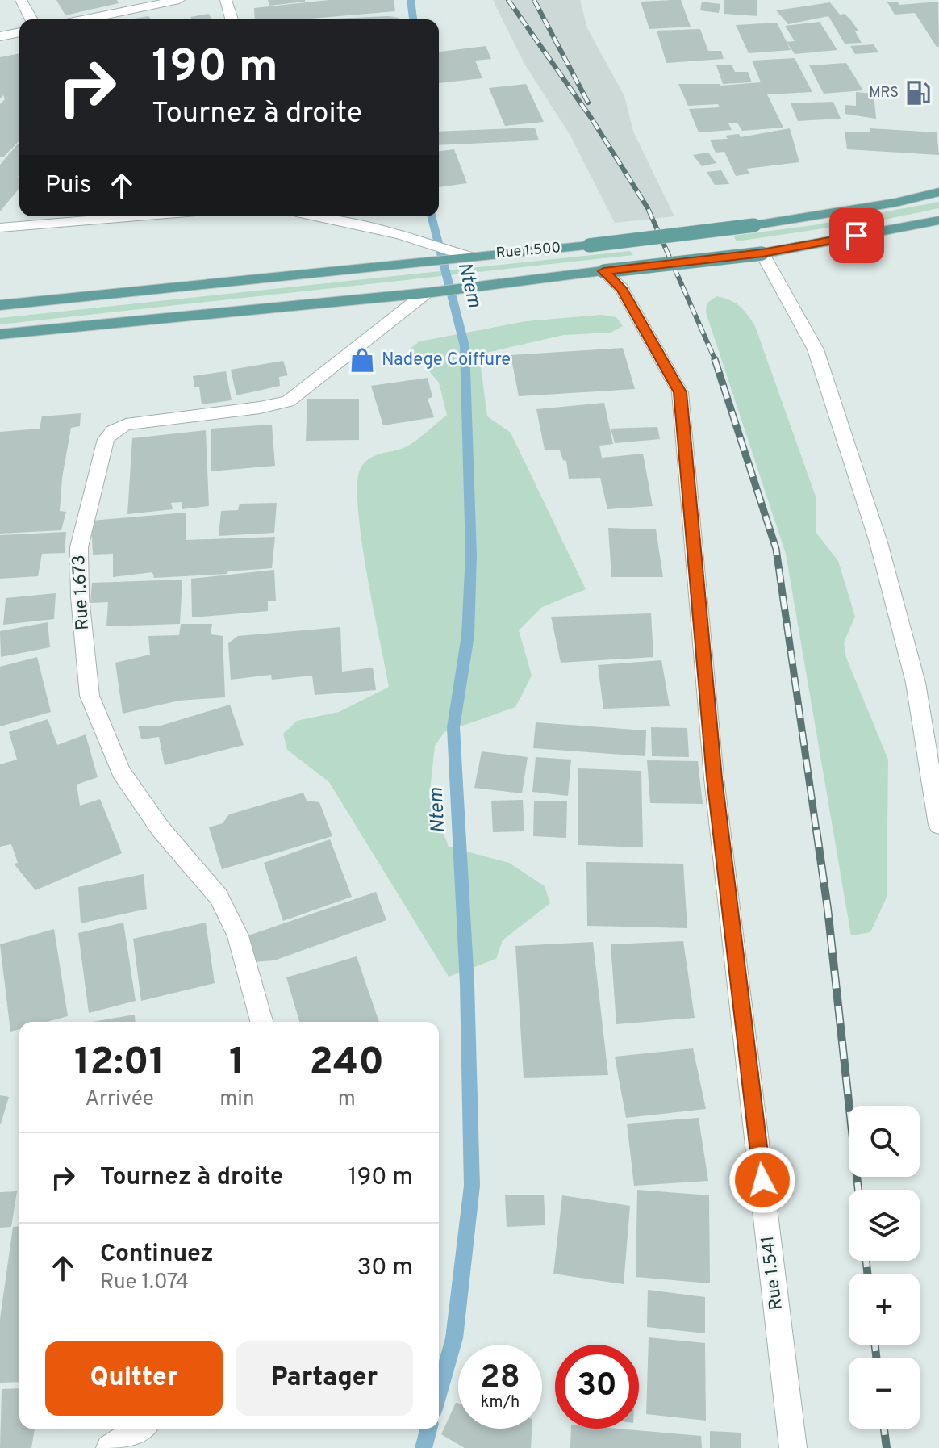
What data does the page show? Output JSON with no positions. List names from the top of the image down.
{
  "streets": {
    "main road": ["Rue 1.500"],
    "street": ["Rue 1.673", "Rue 1.541"]
  },
  "crossings": [
    ["Rue 1.500", "Rue 1.673"],
    ["Rue 1.500", "Rue 1.541"]
  ],
  "water": ["Ntem"],
  "places": {
    "fuel station": ["MRS"],
    "shop": ["Nadege Coiffure"]
  },
  "page": {
    "turn": ["190 m", "Tournez à droite"],
    "then": "Puis",
    "eta": [
      "12:01",
      "Arrivée",
      "1",
      "min",
      "240",
      "m"
    ],
    "map_buttons": ["+", "−"],
    "list": [
      {
        "name": "Tournez à droite",
        "value": "190 m"
      },
      {
        "name": "Continuez",
        "note": "Rue 1.074",
        "value": "30 m"
      }
    ],
    "buttons": ["Quitter", "Partager"],
    "speed": "28 km/h",
    "limit": "30"
  }
}
